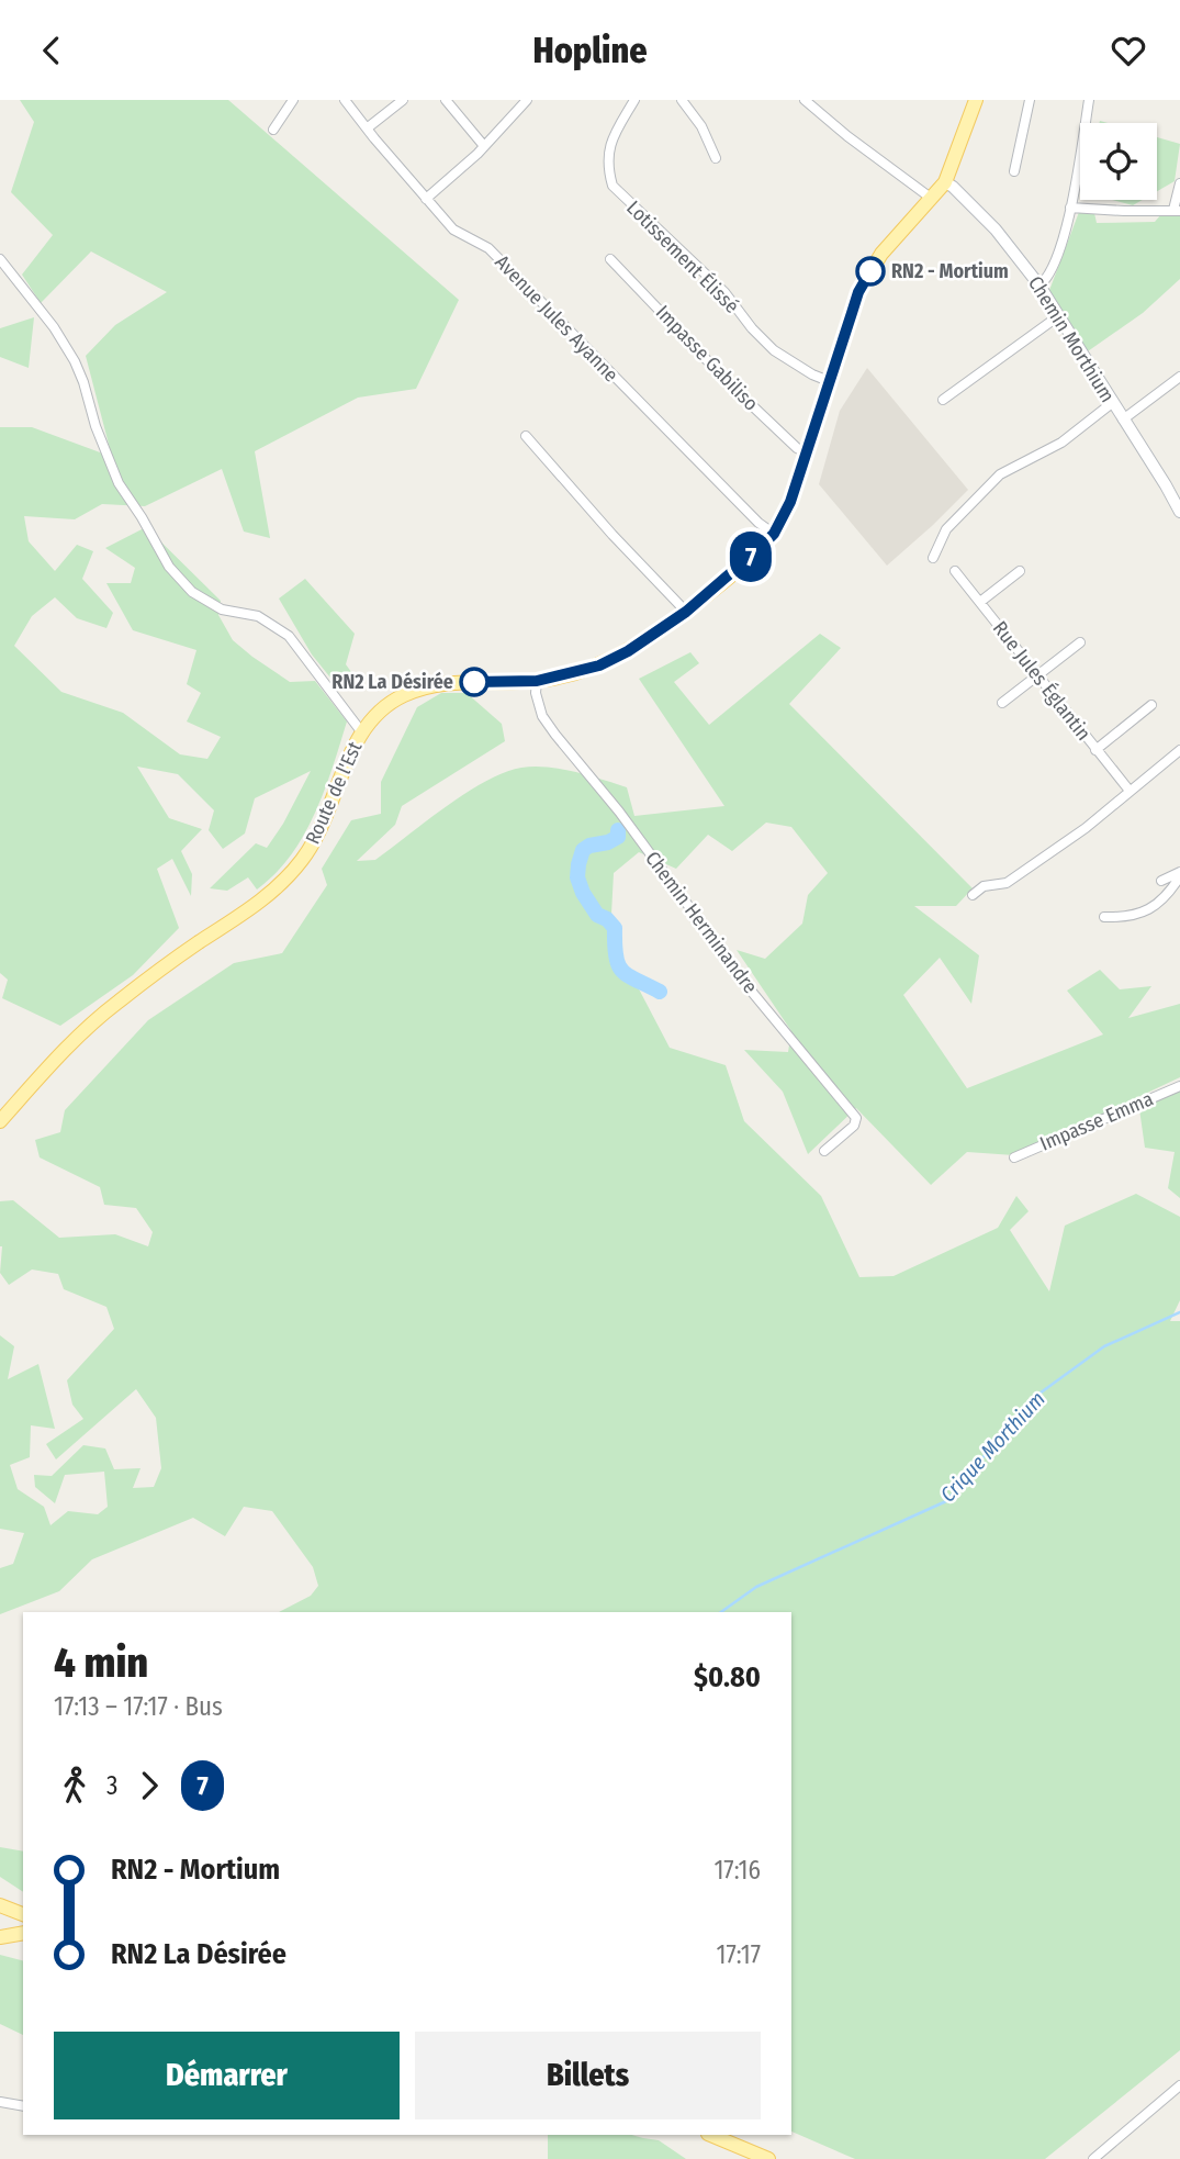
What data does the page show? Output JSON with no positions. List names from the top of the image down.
{
  "streets": {
    "main road": ["Route de l'Est"],
    "street": [
      "Lotissement Élissé",
      "Avenue Jules Ayanne",
      "Chemin Morthium",
      "Impasse Gabiliso",
      "Rue Jules Églantin",
      "Chemin Herminandre",
      "Impasse Emma"
    ]
  },
  "crossings": [
    ["Lotissement Élissé", "Route de l'Est"],
    ["Avenue Jules Ayanne", "Route de l'Est"],
    ["Chemin Morthium", "Route de l'Est"],
    ["Impasse Gabiliso", "Route de l'Est"],
    ["Route de l'Est", "Chemin Herminandre"]
  ],
  "water": ["Crique Morthium"],
  "places": ["RN2 - Mortium", "RN2 La Désirée"],
  "lines": ["bus line 7"],
  "page": {
    "header": "Hopline",
    "on_map": "7",
    "heading": ["4 min", "17:13 – 17:17 · Bus", "$0.80"],
    "legs": ["3", "7"],
    "list": [
      {
        "name": "RN2 - Mortium",
        "value": "17:16"
      },
      {
        "name": "RN2 La Désirée",
        "value": "17:17"
      }
    ],
    "buttons": ["Démarrer", "Billets"]
  }
}
